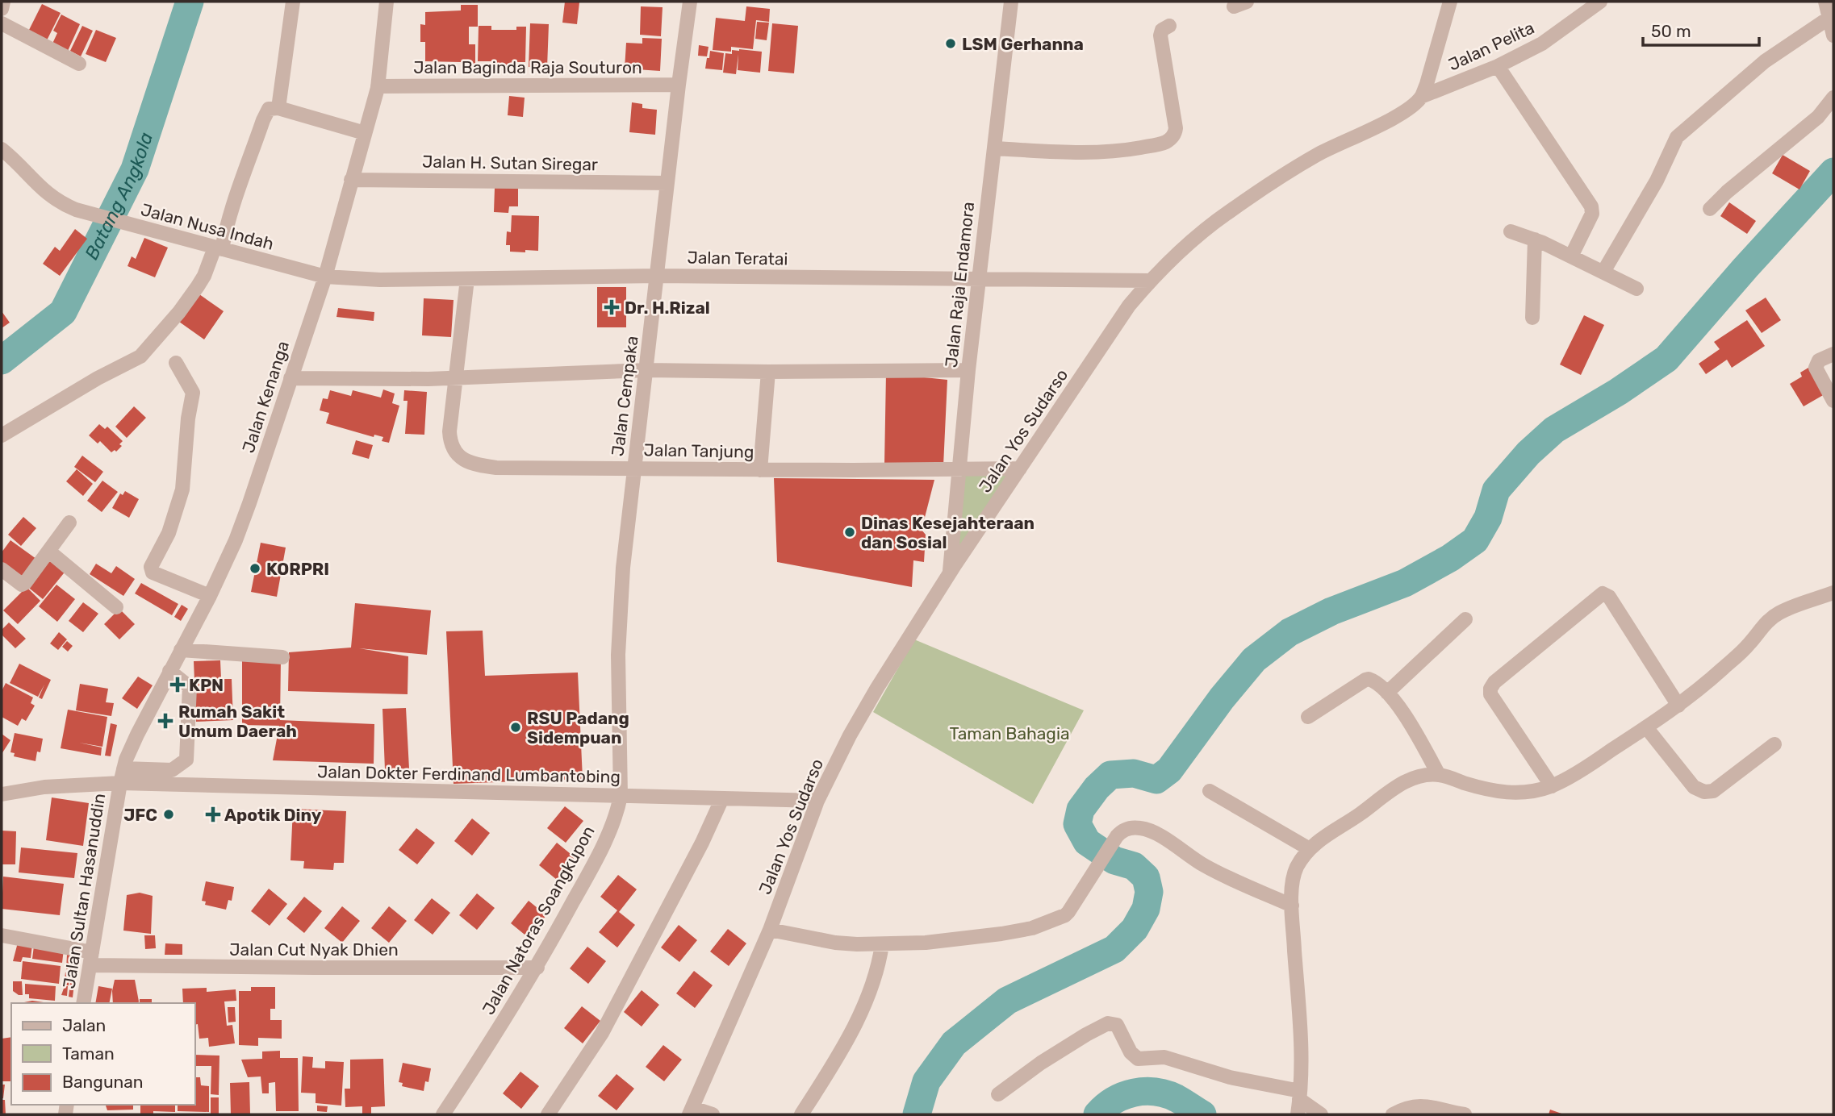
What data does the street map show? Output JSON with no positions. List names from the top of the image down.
{
  "streets": {
    "street": [
      "Jalan Pelita",
      "Jalan Baginda Raja Souturon",
      "Jalan H. Sutan Siregar",
      "Jalan Nusa Indah",
      "Jalan Teratai",
      "Jalan Raja Endamora",
      "Jalan Cempaka",
      "Jalan Kenanga",
      "Jalan Yos Sudarso",
      "Jalan Tanjung",
      "Jalan Dokter Ferdinand Lumbantobing",
      "Jalan Sultan Hasanuddin",
      "Jalan Natoras Soangkupon",
      "Jalan Cut Nyak Dhien"
    ]
  },
  "crossings": [
    ["Jalan Pelita", "Jalan Yos Sudarso"],
    ["Jalan Baginda Raja Souturon", "Jalan Cempaka"],
    ["Jalan Baginda Raja Souturon", "Jalan Kenanga"],
    ["Jalan H. Sutan Siregar", "Jalan Cempaka"],
    ["Jalan H. Sutan Siregar", "Jalan Kenanga"],
    ["Jalan Nusa Indah", "Jalan Teratai"],
    ["Jalan Nusa Indah", "Jalan Kenanga"],
    ["Jalan Teratai", "Jalan Raja Endamora"],
    ["Jalan Teratai", "Jalan Cempaka"],
    ["Jalan Teratai", "Jalan Kenanga"],
    ["Jalan Teratai", "Jalan Yos Sudarso"],
    ["Jalan Teratai", "Jalan Tanjung"],
    ["Jalan Raja Endamora", "Jalan Yos Sudarso"],
    ["Jalan Raja Endamora", "Jalan Tanjung"],
    ["Jalan Cempaka", "Jalan Tanjung"],
    ["Jalan Cempaka", "Jalan Dokter Ferdinand Lumbantobing"],
    ["Jalan Cempaka", "Jalan Natoras Soangkupon"],
    ["Jalan Kenanga", "Jalan Dokter Ferdinand Lumbantobing"],
    ["Jalan Kenanga", "Jalan Sultan Hasanuddin"],
    ["Jalan Yos Sudarso", "Jalan Tanjung"],
    ["Jalan Yos Sudarso", "Jalan Dokter Ferdinand Lumbantobing"],
    ["Jalan Dokter Ferdinand Lumbantobing", "Jalan Sultan Hasanuddin"],
    ["Jalan Dokter Ferdinand Lumbantobing", "Jalan Natoras Soangkupon"],
    ["Jalan Sultan Hasanuddin", "Jalan Cut Nyak Dhien"],
    ["Jalan Natoras Soangkupon", "Jalan Cut Nyak Dhien"]
  ],
  "water": ["Batang Angkola"],
  "parks": ["Taman Bahagia"],
  "places": {
    "other": [
      "LSM Gerhanna",
      "Dinas Kesejahteraan dan Sosial",
      "KORPRI",
      "RSU Padang Sidempuan",
      "JFC"
    ],
    "health": [
      "Dr. H.Rizal",
      "KPN",
      "Rumah Sakit Umum Daerah",
      "Apotik Diny"
    ]
  },
  "legend": ["Jalan", "Taman", "Bangunan"],
  "scale_bar": "50 m"
}
